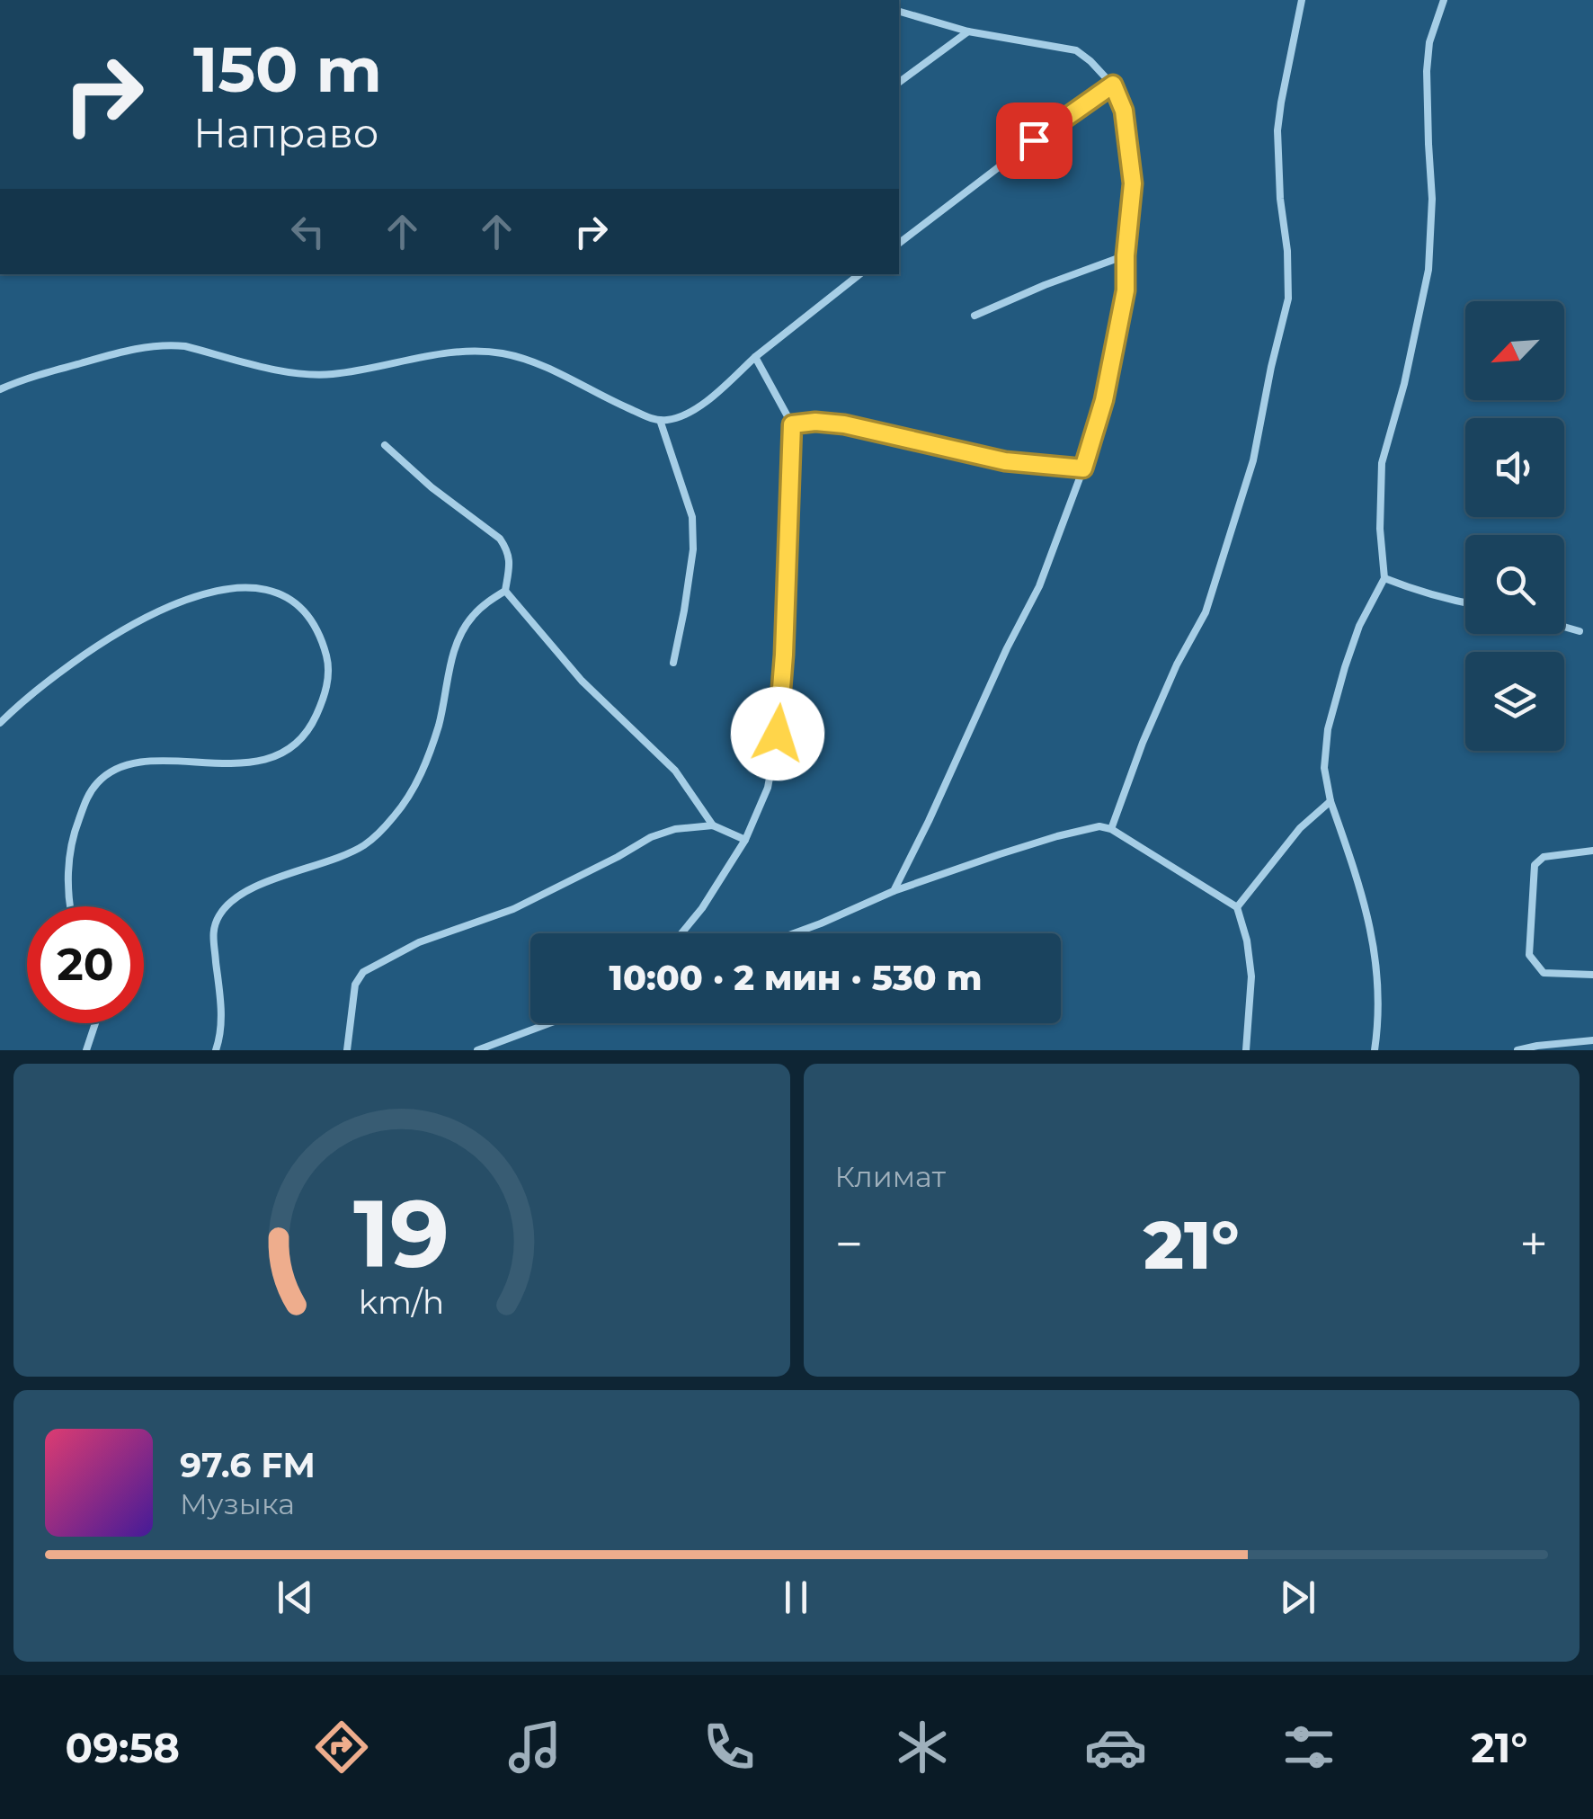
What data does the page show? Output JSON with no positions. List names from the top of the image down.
{
  "north": "bottom left",
  "page": {
    "turn": ["150 m", "Направо"],
    "limit": "20",
    "trip": "10:00 · 2 мин · 530 m",
    "tile": "Климат",
    "heat": ["−", "21°", "+"],
    "song": ["97.6 FM", "Музыка"],
    "tabs": ["09:58", "21°"],
    "gauge": ["19", "km/h"]
  }
}
